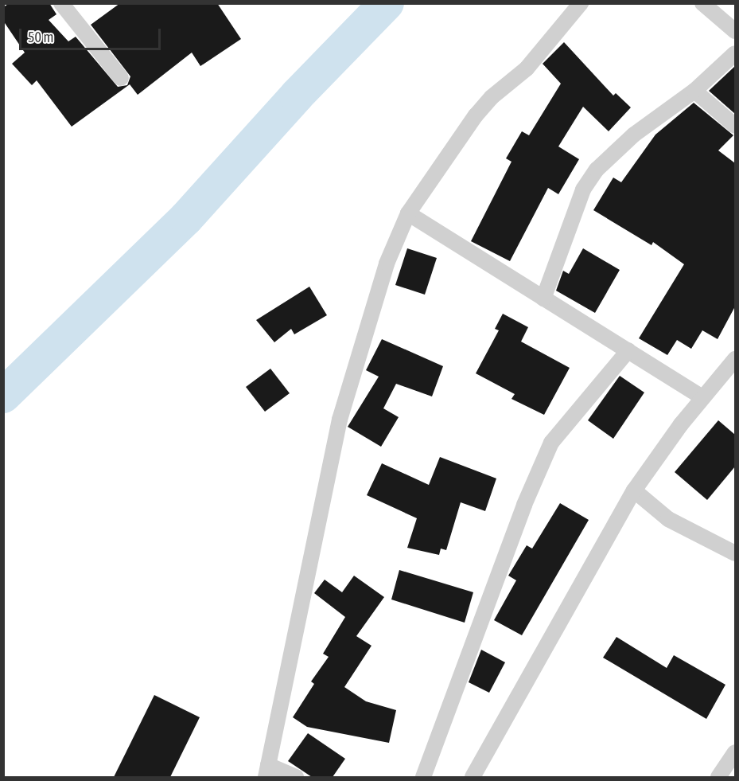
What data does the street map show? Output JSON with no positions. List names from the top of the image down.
{
  "scale_bar": "50 m"
}
